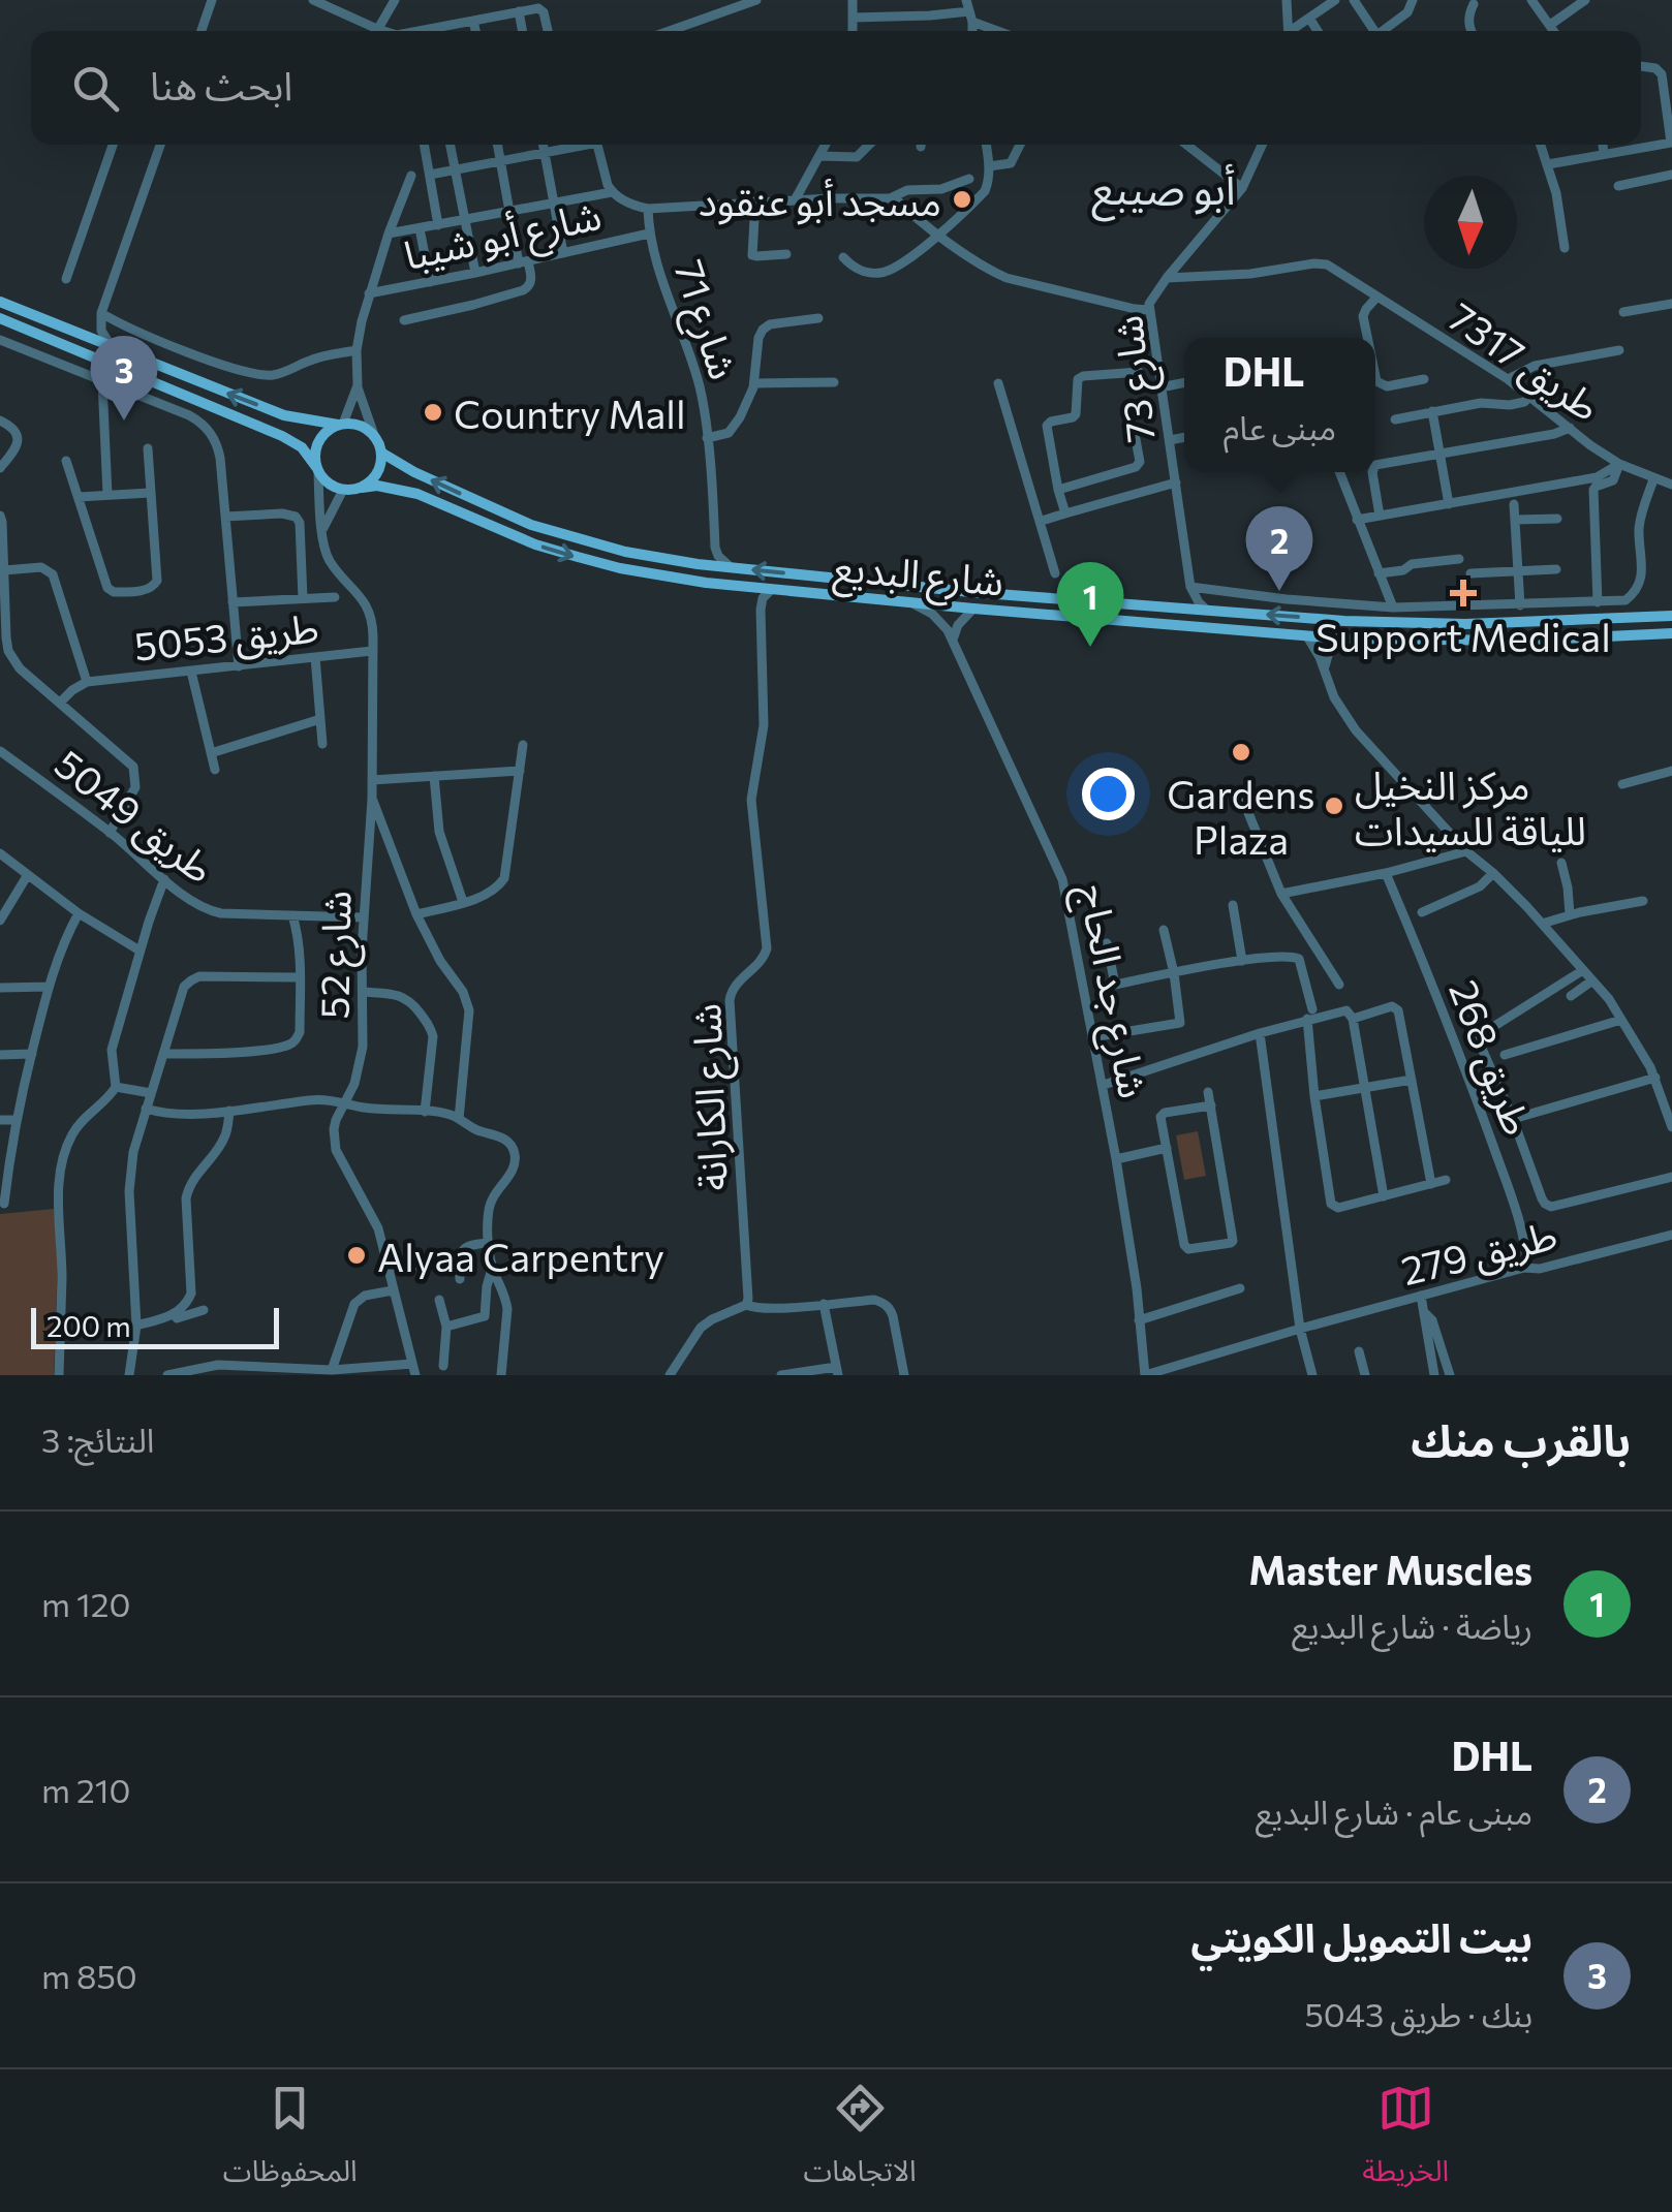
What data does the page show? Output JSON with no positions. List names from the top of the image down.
{
  "streets": {
    "main road": ["شارع البديع"],
    "street": [
      "شارع أبو شيبا",
      "شارع 71",
      "طريق 7317",
      "شارع 73",
      "طريق 5053",
      "طريق 5049",
      "شارع 52",
      "شارع جد الحاج",
      "طريق 268",
      "شارع الكارانة",
      "طريق 279"
    ]
  },
  "crossings": [
    ["شارع أبو شيبا", "شارع 71"],
    ["طريق 7317", "شارع 73"],
    ["شارع 73", "شارع البديع"],
    ["شارع البديع", "شارع 52"],
    ["شارع البديع", "شارع جد الحاج"],
    ["شارع البديع", "شارع الكارانة"],
    ["طريق 5053", "شارع 52"],
    ["طريق 5049", "شارع 52"],
    ["شارع جد الحاج", "طريق 279"],
    ["طريق 268", "طريق 279"]
  ],
  "districts": ["أبو صيبع"],
  "places": {
    "other": [
      "مسجد أبو عنقود",
      "Country Mall",
      "Gardens Plaza",
      "مركز النخيل للياقة للسيدات",
      "Alyaa Carpentry"
    ],
    "health": ["Support Medical"]
  },
  "scale_bar": "200 m",
  "north": "bottom",
  "page": {
    "search": "ابحث هنا",
    "pins": ["3", "2", "1"],
    "popup": ["DHL", "مبنى عام"],
    "scale": "200 m",
    "heading": ["بالقرب منك", "النتائج: 3"],
    "list": [
      {
        "mark": "1",
        "name": "Master Muscles",
        "note": "رياضة · شارع البديع",
        "value": "120 m"
      },
      {
        "mark": "2",
        "name": "DHL",
        "note": "مبنى عام · شارع البديع",
        "value": "210 m"
      },
      {
        "mark": "3",
        "name": "بيت التمويل الكويتي",
        "note": "بنك · طريق 5043",
        "value": "850 m"
      }
    ],
    "nav": ["الخريطة", "الاتجاهات", "المحفوظات"]
  }
}
